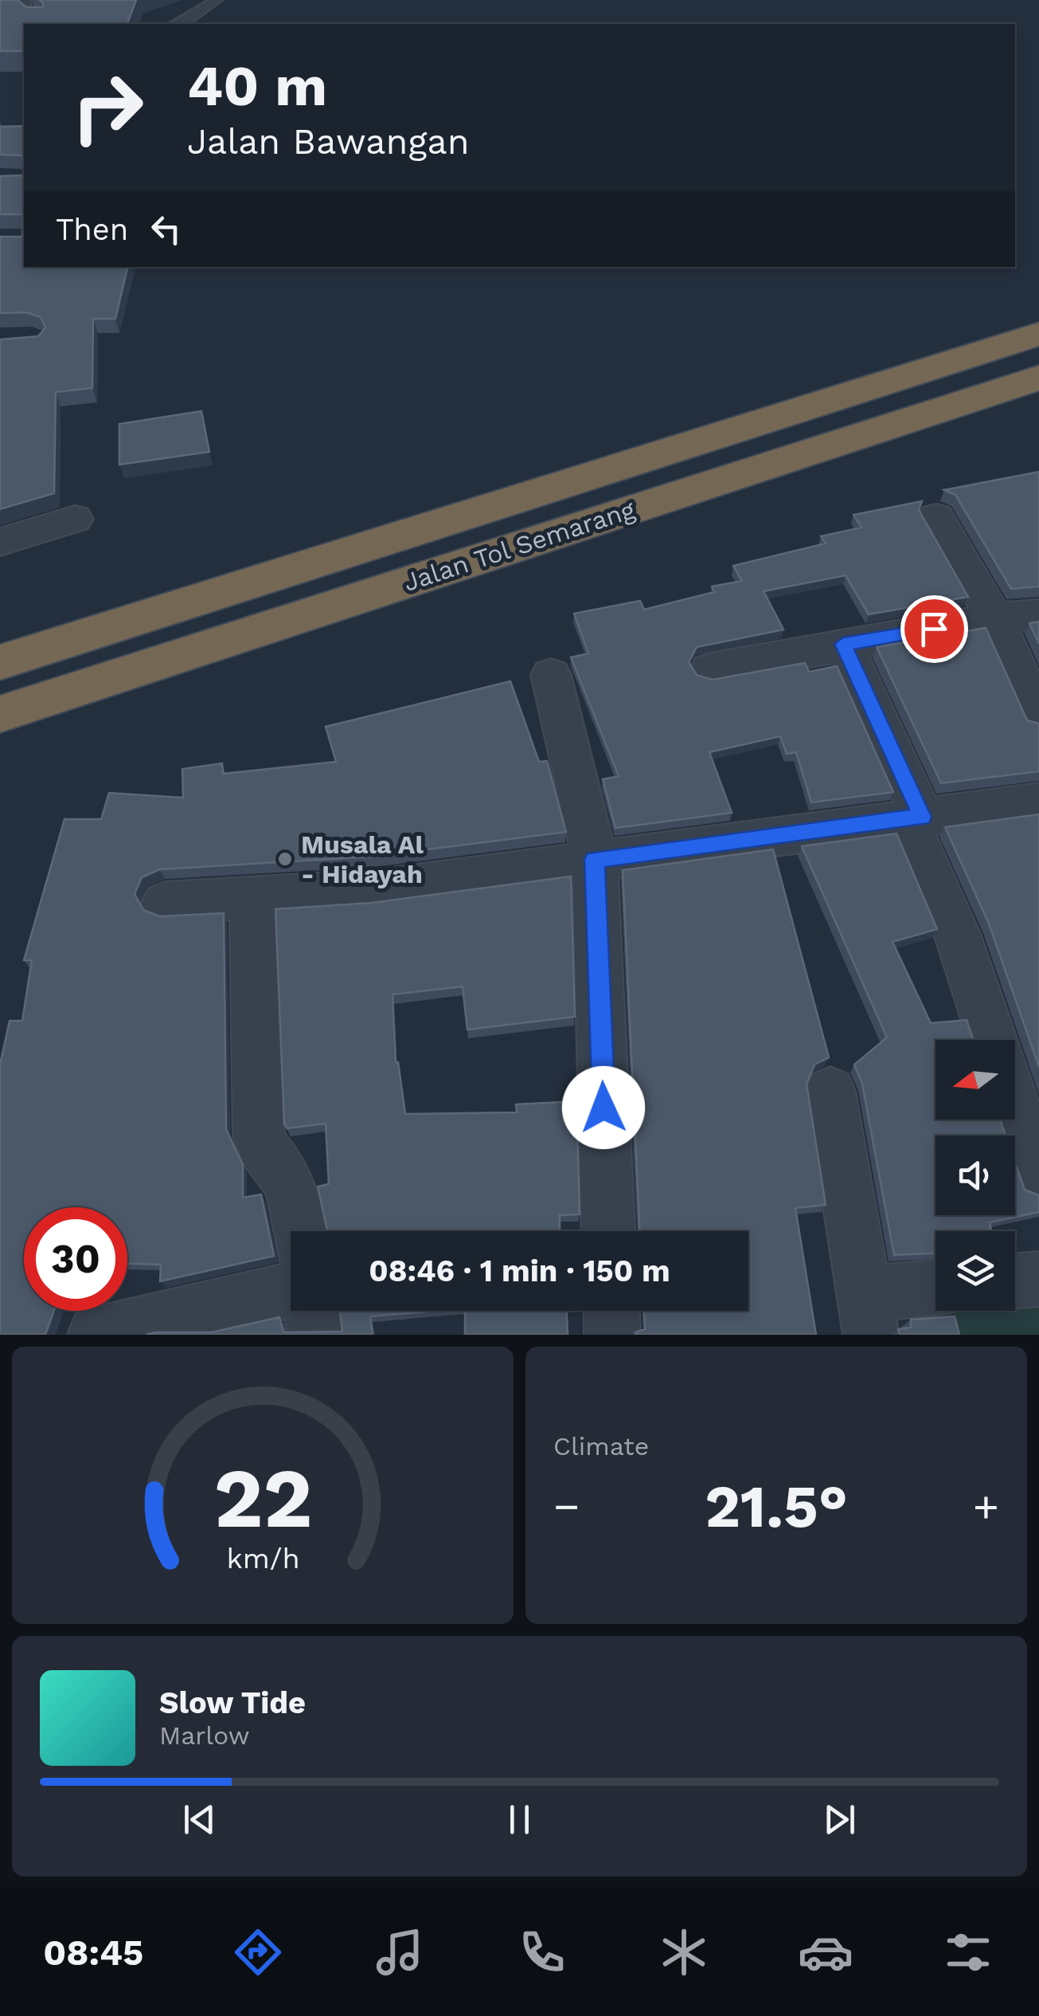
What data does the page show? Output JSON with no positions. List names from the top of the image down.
{
  "streets": {
    "highway": ["Jalan Tol Semarang"]
  },
  "places": ["Musala Al - Hidayah"],
  "north": "left",
  "page": {
    "turn": ["40 m", "Jalan Bawangan"],
    "then": "Then",
    "limit": "30",
    "trip": "08:46 · 1 min · 150 m",
    "tile": "Climate",
    "heat": ["−", "21.5°", "+"],
    "song": ["Slow Tide", "Marlow"],
    "tabs": "08:45",
    "gauge": ["22", "km/h"]
  }
}
